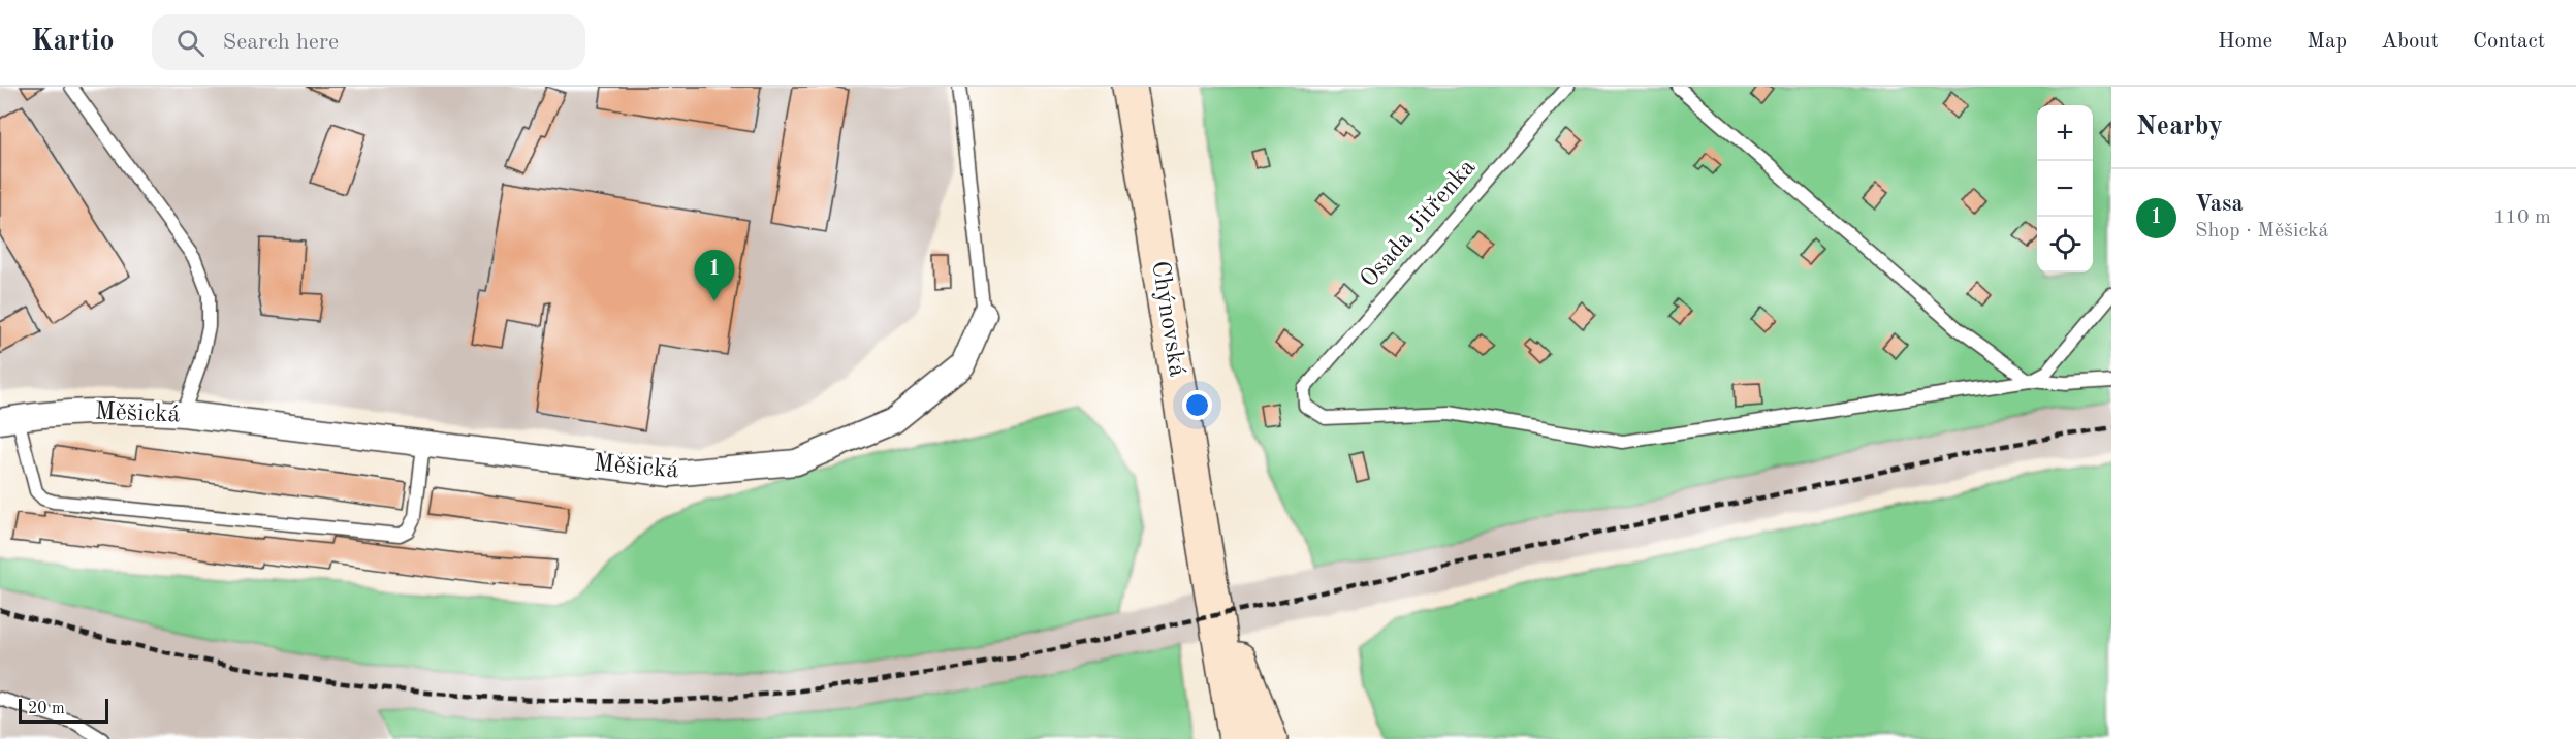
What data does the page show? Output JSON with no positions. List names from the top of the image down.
{
  "streets": {
    "main road": ["Chýnovská"],
    "street": ["Měšická"],
    "lane": ["Osada Jitřenka"]
  },
  "scale_bar": "20 m",
  "page": {
    "header": "Kartio",
    "search": "Search here",
    "nav": [
      "Home",
      "Map",
      "About",
      "Contact"
    ],
    "heading": "Nearby",
    "map_buttons": ["+", "−"],
    "list": [
      {
        "mark": "1",
        "name": "Vasa",
        "note": "Shop · Měšická",
        "value": "110 m"
      }
    ],
    "pins": "1",
    "scale": "20 m"
  }
}
